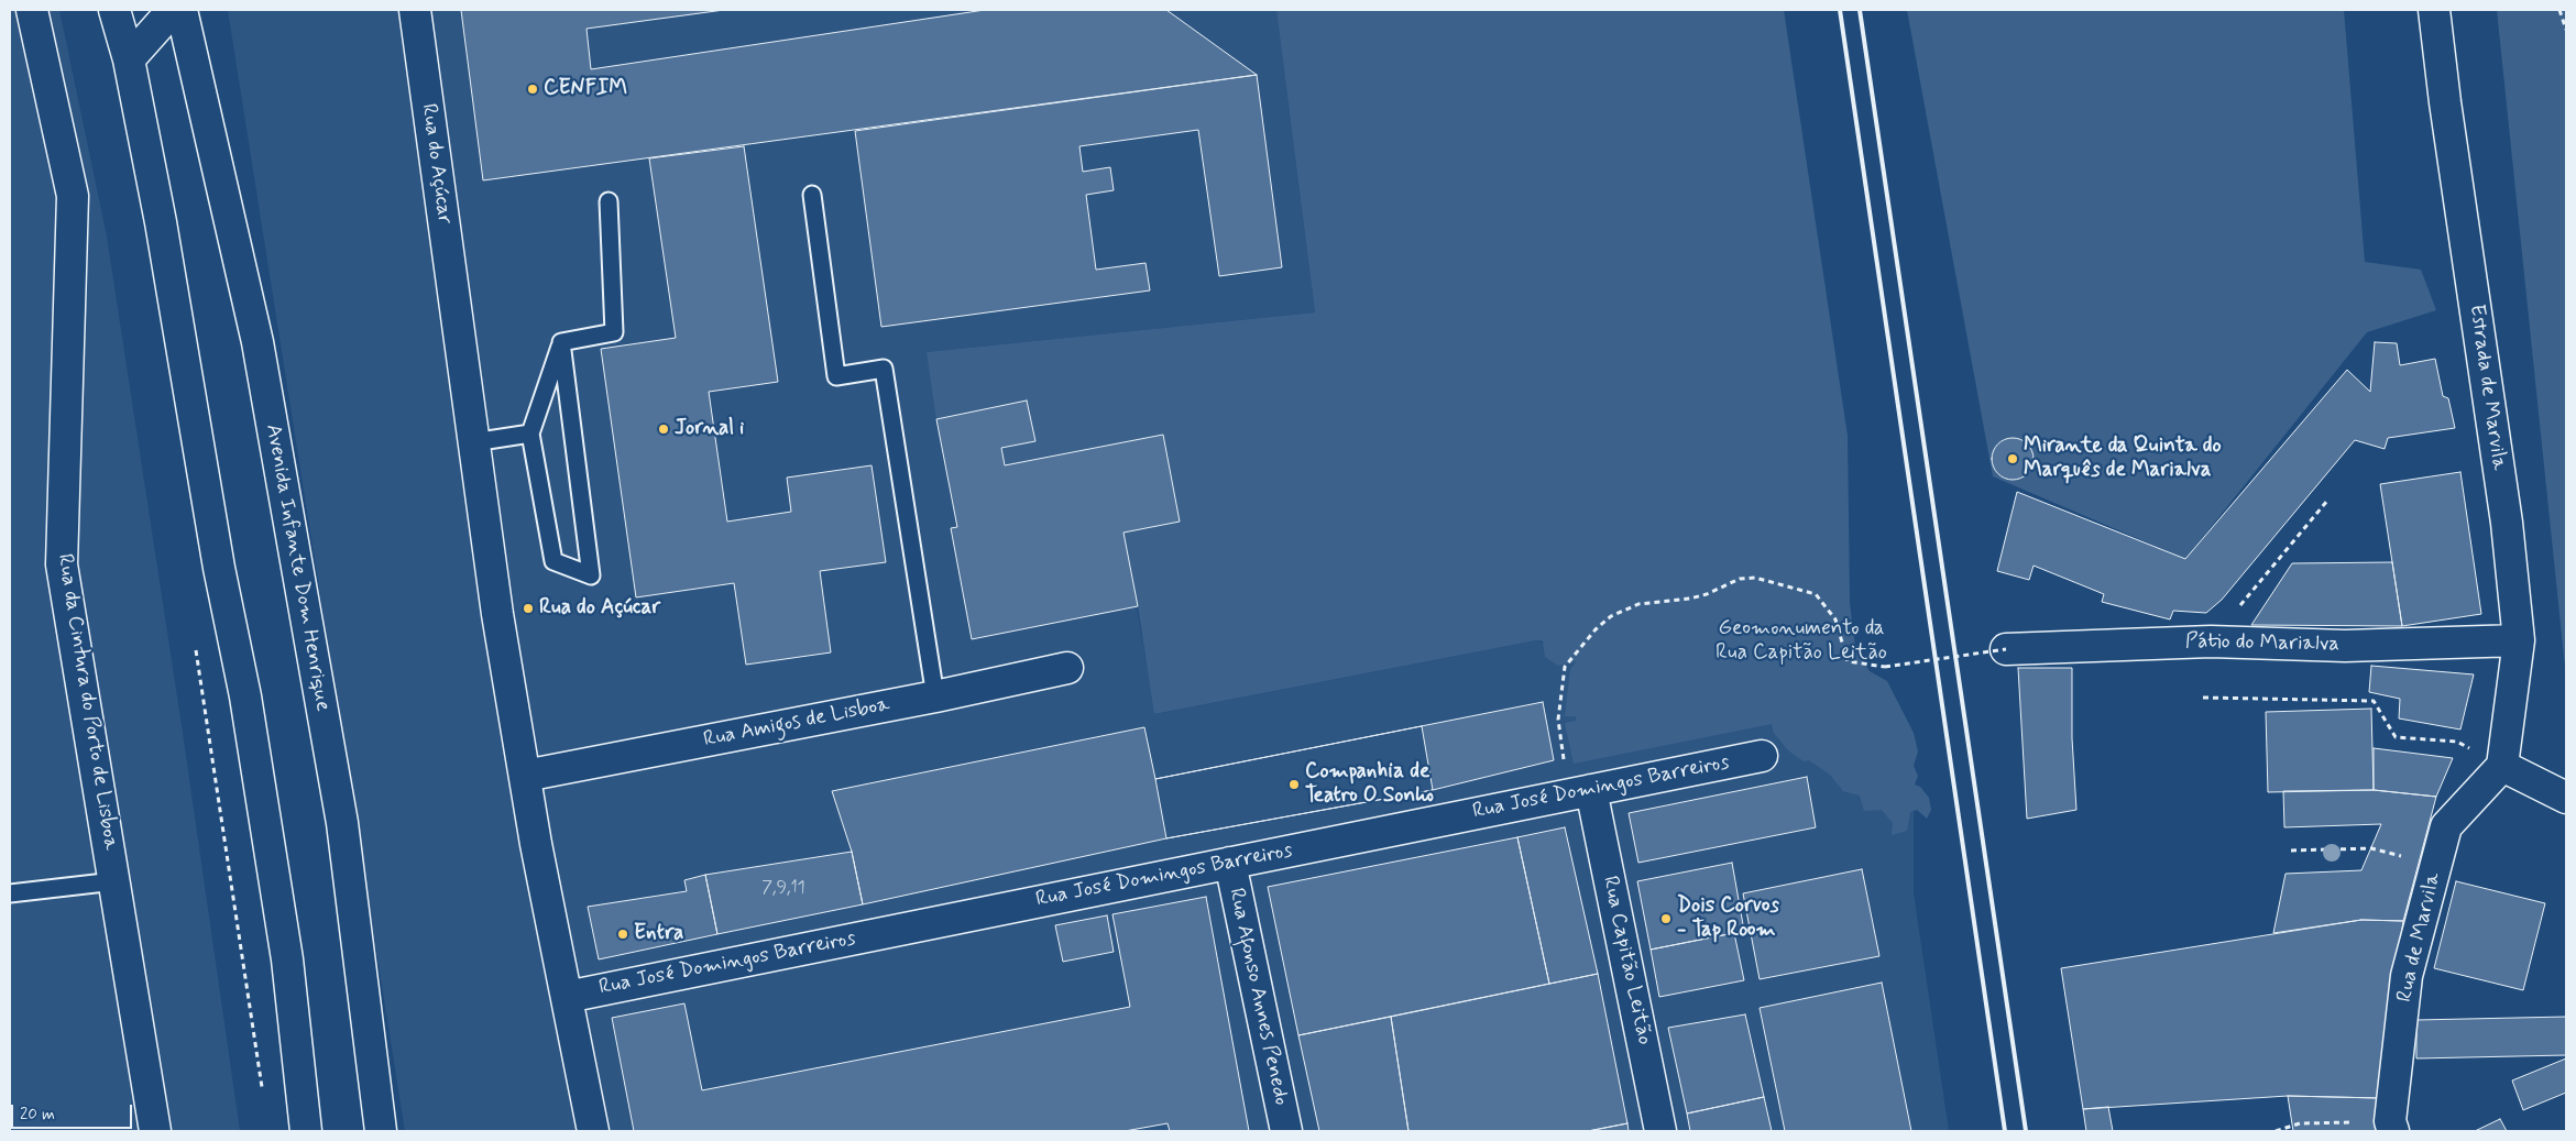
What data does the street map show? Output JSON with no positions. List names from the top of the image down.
{
  "streets": {
    "street": [
      "Rua do Açúcar",
      "Estrada de Marvila",
      "Avenida Infante Dom Henrique",
      "Pátio do Marialva",
      "Rua da Cintura do Porto de Lisboa",
      "Rua Amigos de Lisboa",
      "Rua José Domingos Barreiros",
      "Rua de Marvila",
      "Rua Capitão Leitão",
      "Rua Afonso Annes Penedo"
    ]
  },
  "crossings": [
    ["Rua do Açúcar", "Rua Amigos de Lisboa"],
    ["Rua do Açúcar", "Rua José Domingos Barreiros"],
    ["Estrada de Marvila", "Pátio do Marialva"],
    ["Estrada de Marvila", "Rua de Marvila"],
    ["Rua José Domingos Barreiros", "Rua Capitão Leitão"],
    ["Rua José Domingos Barreiros", "Rua Afonso Annes Penedo"]
  ],
  "parks": ["Geomonumento da Rua Capitão Leitão"],
  "places": [
    "CENFIM",
    "Jornal i",
    "Mirante da Quinta do Marquês de Marialva",
    "Rua do Açúcar",
    "Companhia de Teatro O Sonho",
    "Dois Corvos - Tap Room",
    "Entra"
  ],
  "house_numbers": ["7,9,11"],
  "scale_bar": "20 m"
}
